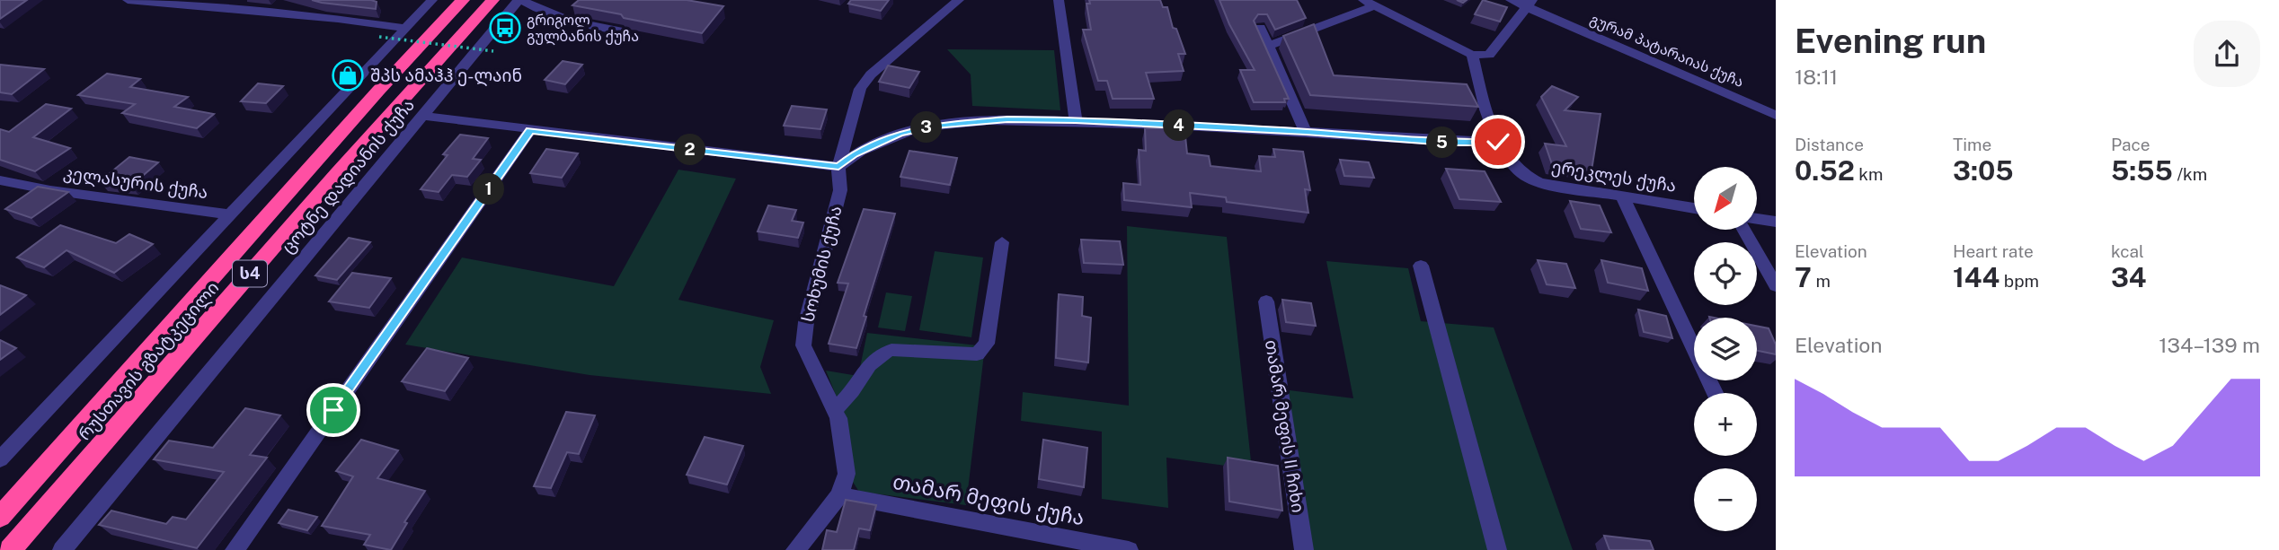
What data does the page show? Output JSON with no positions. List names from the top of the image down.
{
  "streets": {
    "highway": ["ს4", "რუსთავის გზატკეცილი"],
    "street": [
      "გურამ პატარაიას ქუჩა",
      "ცოტნე დადიანის ქუჩა",
      "ერეკლეს ქუჩა",
      "კელასურის ქუჩა",
      "სოხუმის ქუჩა",
      "თამარ მეფის II ჩიხი",
      "თამარ მეფის ქუჩა"
    ]
  },
  "crossings": [
    ["სოხუმის ქუჩა", "თამარ მეფის ქუჩა"]
  ],
  "places": {
    "bus stop": ["გრიგოლ გულბანის ქუჩა"],
    "shop": ["შპს ამაჰჰ ე-ლაინ"]
  },
  "north": "bottom left",
  "page": {
    "heading": ["Evening run", "18:11"],
    "stats": [
      ["Distance", "0.52 km"],
      ["Time", "3:05"],
      ["Pace", "5:55 /km"],
      ["Elevation", "7 m"],
      ["Heart rate", "144 bpm"],
      ["kcal", "34"]
    ],
    "pins": [
      "4",
      "3",
      "5",
      "2",
      "1"
    ],
    "map_buttons": ["+", "−"],
    "chart": ["Elevation", "134–139 m"]
  }
}
